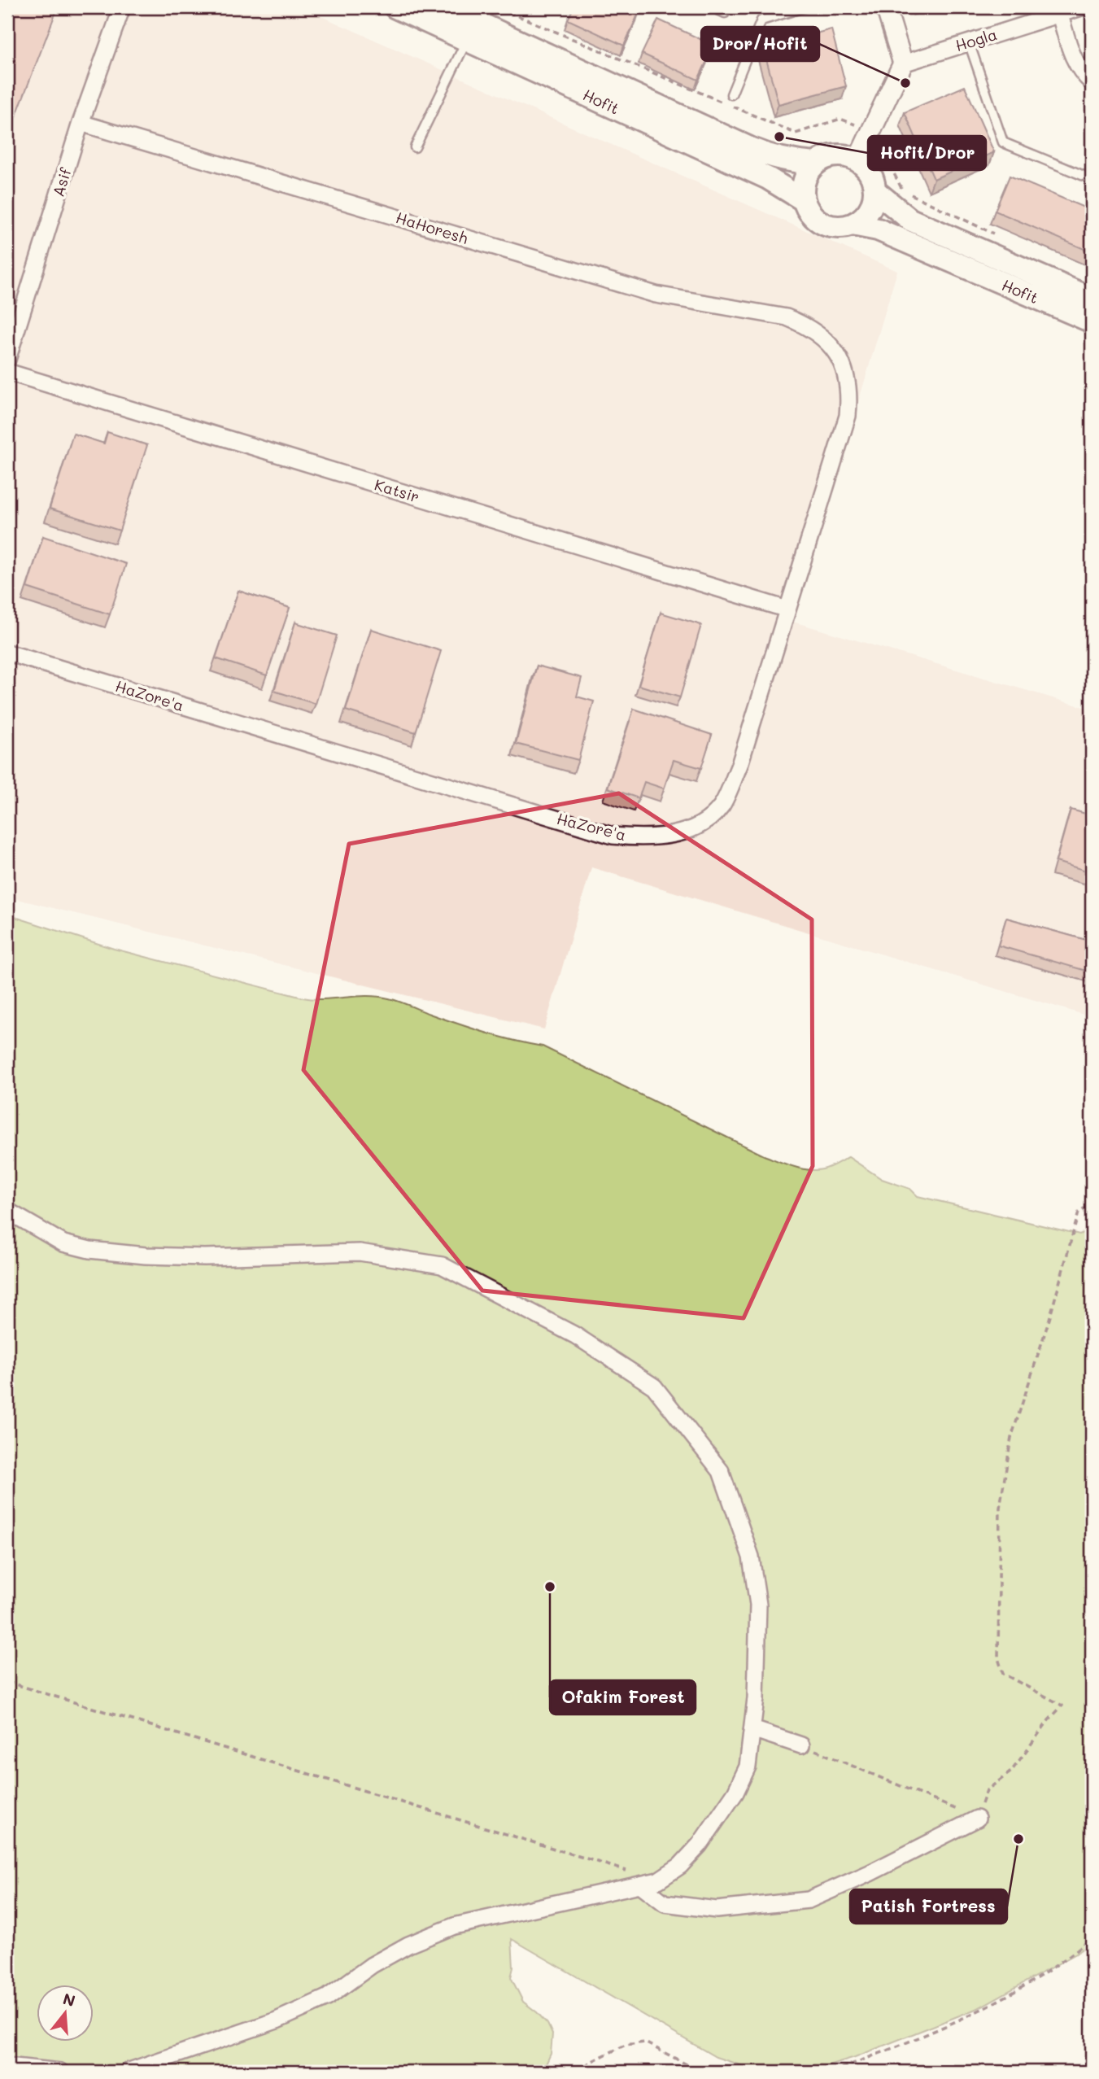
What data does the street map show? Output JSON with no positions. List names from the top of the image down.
{
  "streets": {
    "main road": ["Hofit"],
    "street": [
      "Hogla",
      "Asif",
      "HaHoresh",
      "Katsir",
      "HaZore'a"
    ]
  },
  "crossings": [
    ["Asif", "HaHoresh"],
    ["HaHoresh", "HaZore'a"],
    ["Katsir", "HaZore'a"]
  ],
  "places": [
    "Dror/Hofit",
    "Hofit/Dror",
    "Ofakim Forest",
    "Patish Fortress"
  ],
  "north": "top"
}
